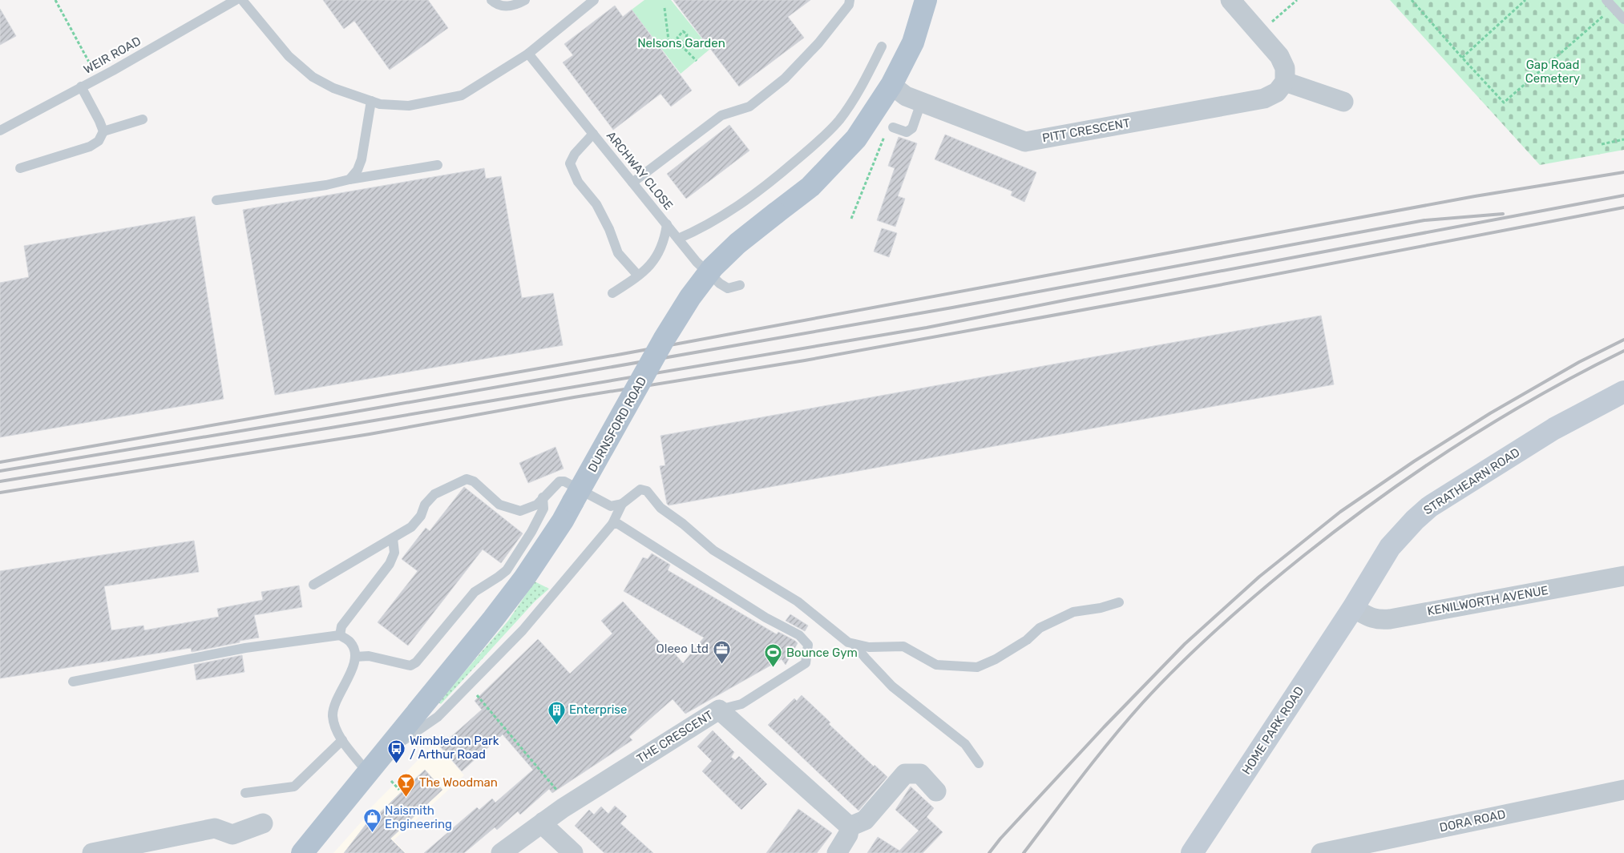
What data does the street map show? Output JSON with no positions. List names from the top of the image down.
{
  "streets": {
    "main road": ["DURNSFORD ROAD"],
    "street": [
      "PITT CRESCENT",
      "STRATHEARN ROAD",
      "KENILWORTH AVENUE",
      "HOME PARK ROAD",
      "THE CRESCENT",
      "DORA ROAD"
    ],
    "lane": ["WEIR ROAD", "ARCHWAY CLOSE"]
  },
  "crossings": [
    ["PITT CRESCENT", "DURNSFORD ROAD"],
    ["STRATHEARN ROAD", "KENILWORTH AVENUE"],
    ["STRATHEARN ROAD", "HOME PARK ROAD"],
    ["KENILWORTH AVENUE", "HOME PARK ROAD"]
  ],
  "parks": ["Nelsons Garden", "Gap Road Cemetery"],
  "places": {
    "office": ["Oleeo Ltd"],
    "sports": ["Bounce Gym"],
    "building": ["Enterprise"],
    "bus stop": ["Wimbledon Park / Arthur Road"],
    "bar": ["The Woodman"],
    "shop": ["Naismith Engineering"]
  }
}
